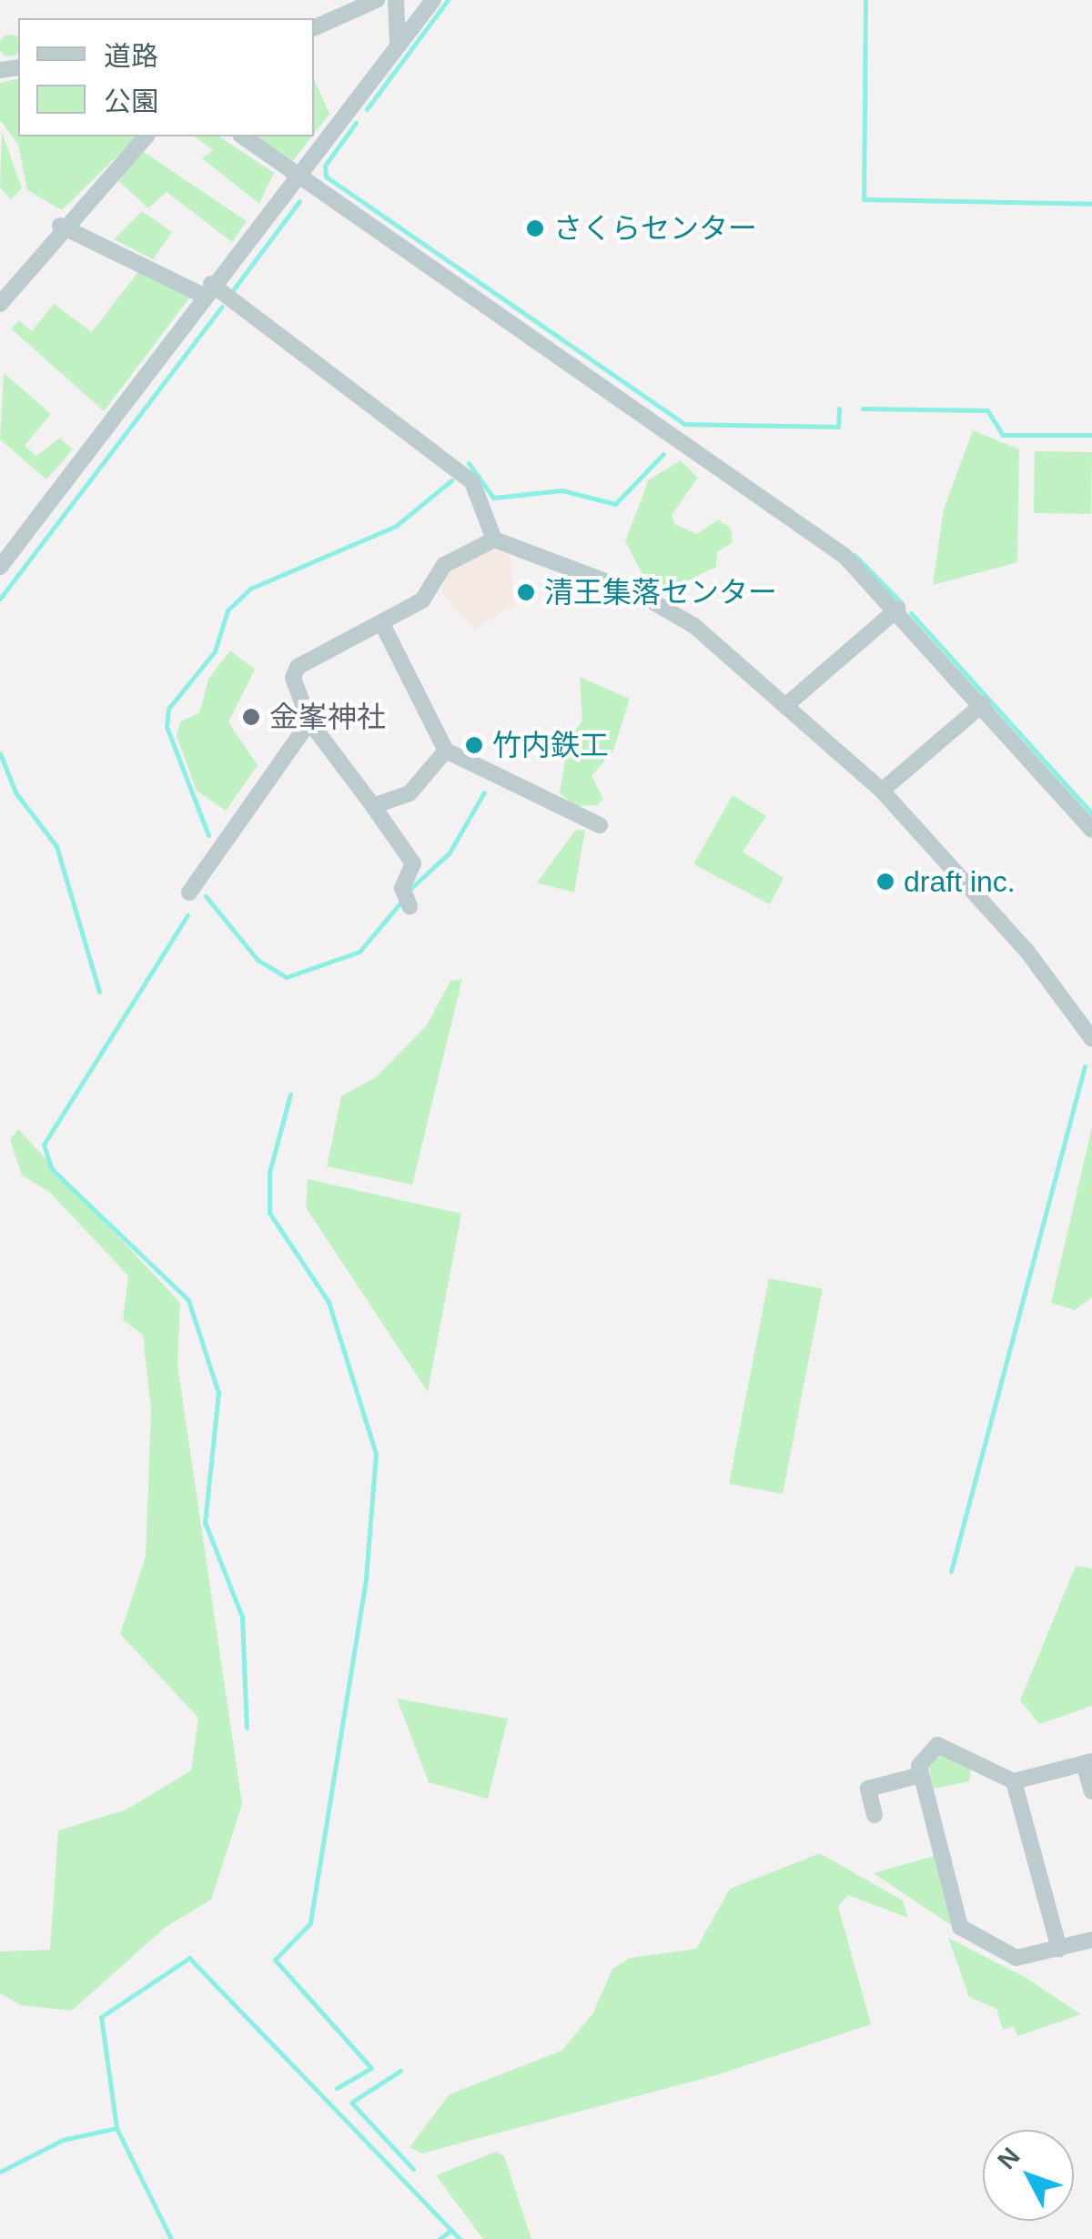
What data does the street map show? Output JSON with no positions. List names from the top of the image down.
{
  "places": [
    "さくらセンター",
    "清王集落センター",
    "金峯神社",
    "竹内鉄工",
    "draft inc."
  ],
  "legend": ["道路", "公園"],
  "north": "top left"
}
